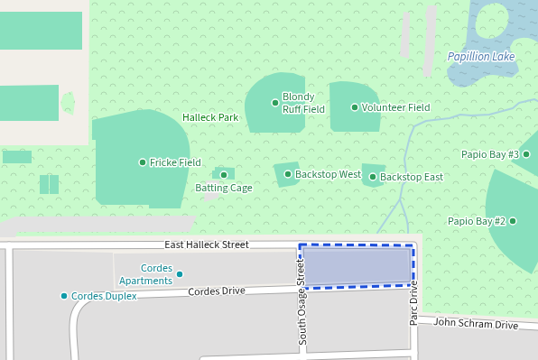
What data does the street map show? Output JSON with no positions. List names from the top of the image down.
{
  "streets": {
    "street": [
      "East Halleck Street",
      "Cordes Drive",
      "South Osage Street",
      "Parc Drive",
      "John Schram Drive"
    ]
  },
  "crossings": [
    ["East Halleck Street", "South Osage Street"],
    ["East Halleck Street", "Parc Drive"],
    ["Cordes Drive", "South Osage Street"],
    ["Cordes Drive", "Parc Drive"],
    ["Parc Drive", "John Schram Drive"]
  ],
  "water": ["Papillion Lake"],
  "parks": ["Halleck Park"],
  "places": [
    "Blondy Ruff Field",
    "Volunteer Field",
    "Papio Bay #3",
    "Fricke Field",
    "Backstop West",
    "Batting Cage",
    "Backstop East",
    "Papio Bay #2",
    "Cordes Apartments",
    "Cordes Duplex"
  ]
}
